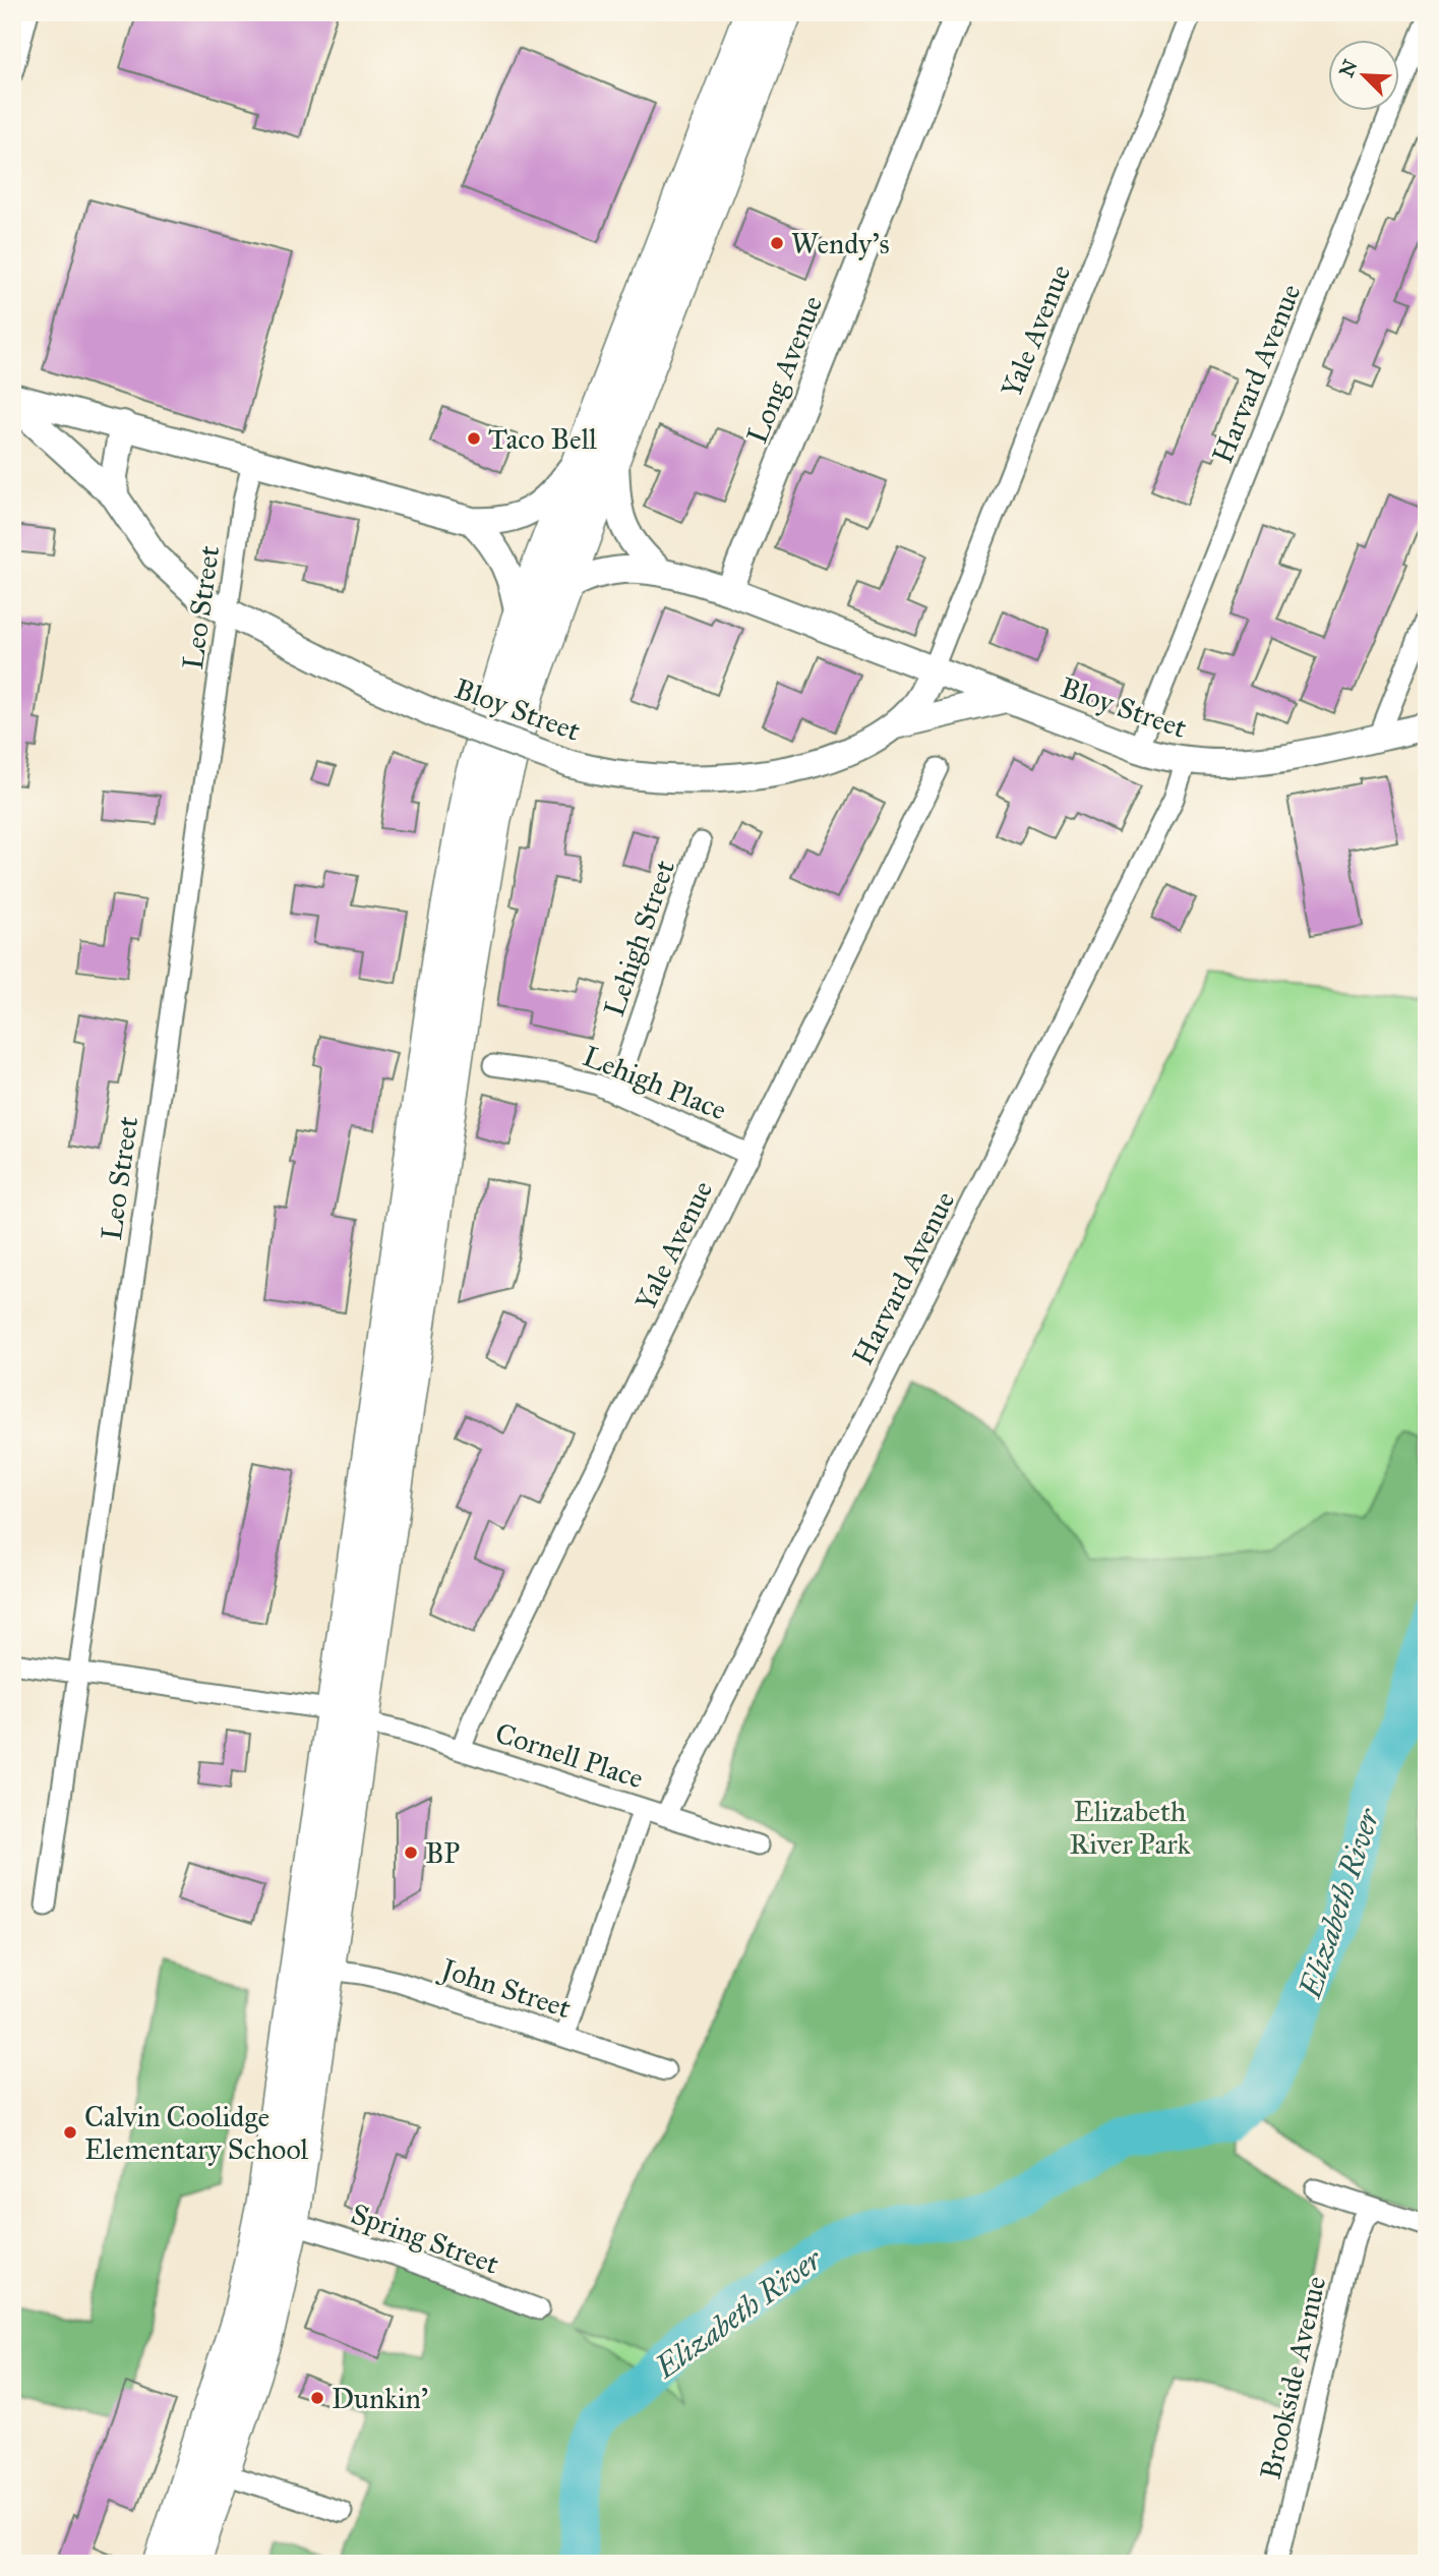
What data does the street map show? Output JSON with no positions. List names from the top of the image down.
{
  "streets": {
    "street": [
      "Yale Avenue",
      "Long Avenue",
      "Harvard Avenue",
      "Leo Street",
      "Bloy Street",
      "Lehigh Street",
      "Lehigh Place",
      "Cornell Place",
      "John Street",
      "Spring Street",
      "Brookside Avenue"
    ]
  },
  "crossings": [
    ["Yale Avenue", "Bloy Street"],
    ["Yale Avenue", "Lehigh Place"],
    ["Yale Avenue", "Cornell Place"],
    ["Long Avenue", "Bloy Street"],
    ["Harvard Avenue", "Bloy Street"],
    ["Harvard Avenue", "Cornell Place"],
    ["Leo Street", "Bloy Street"],
    ["Leo Street", "Cornell Place"],
    ["Lehigh Street", "Lehigh Place"]
  ],
  "water": ["Elizabeth River"],
  "parks": ["Elizabeth River Park"],
  "places": [
    "Wendy's",
    "Taco Bell",
    "BP",
    "Calvin Coolidge Elementary School",
    "Dunkin'"
  ],
  "north": "top left"
}
